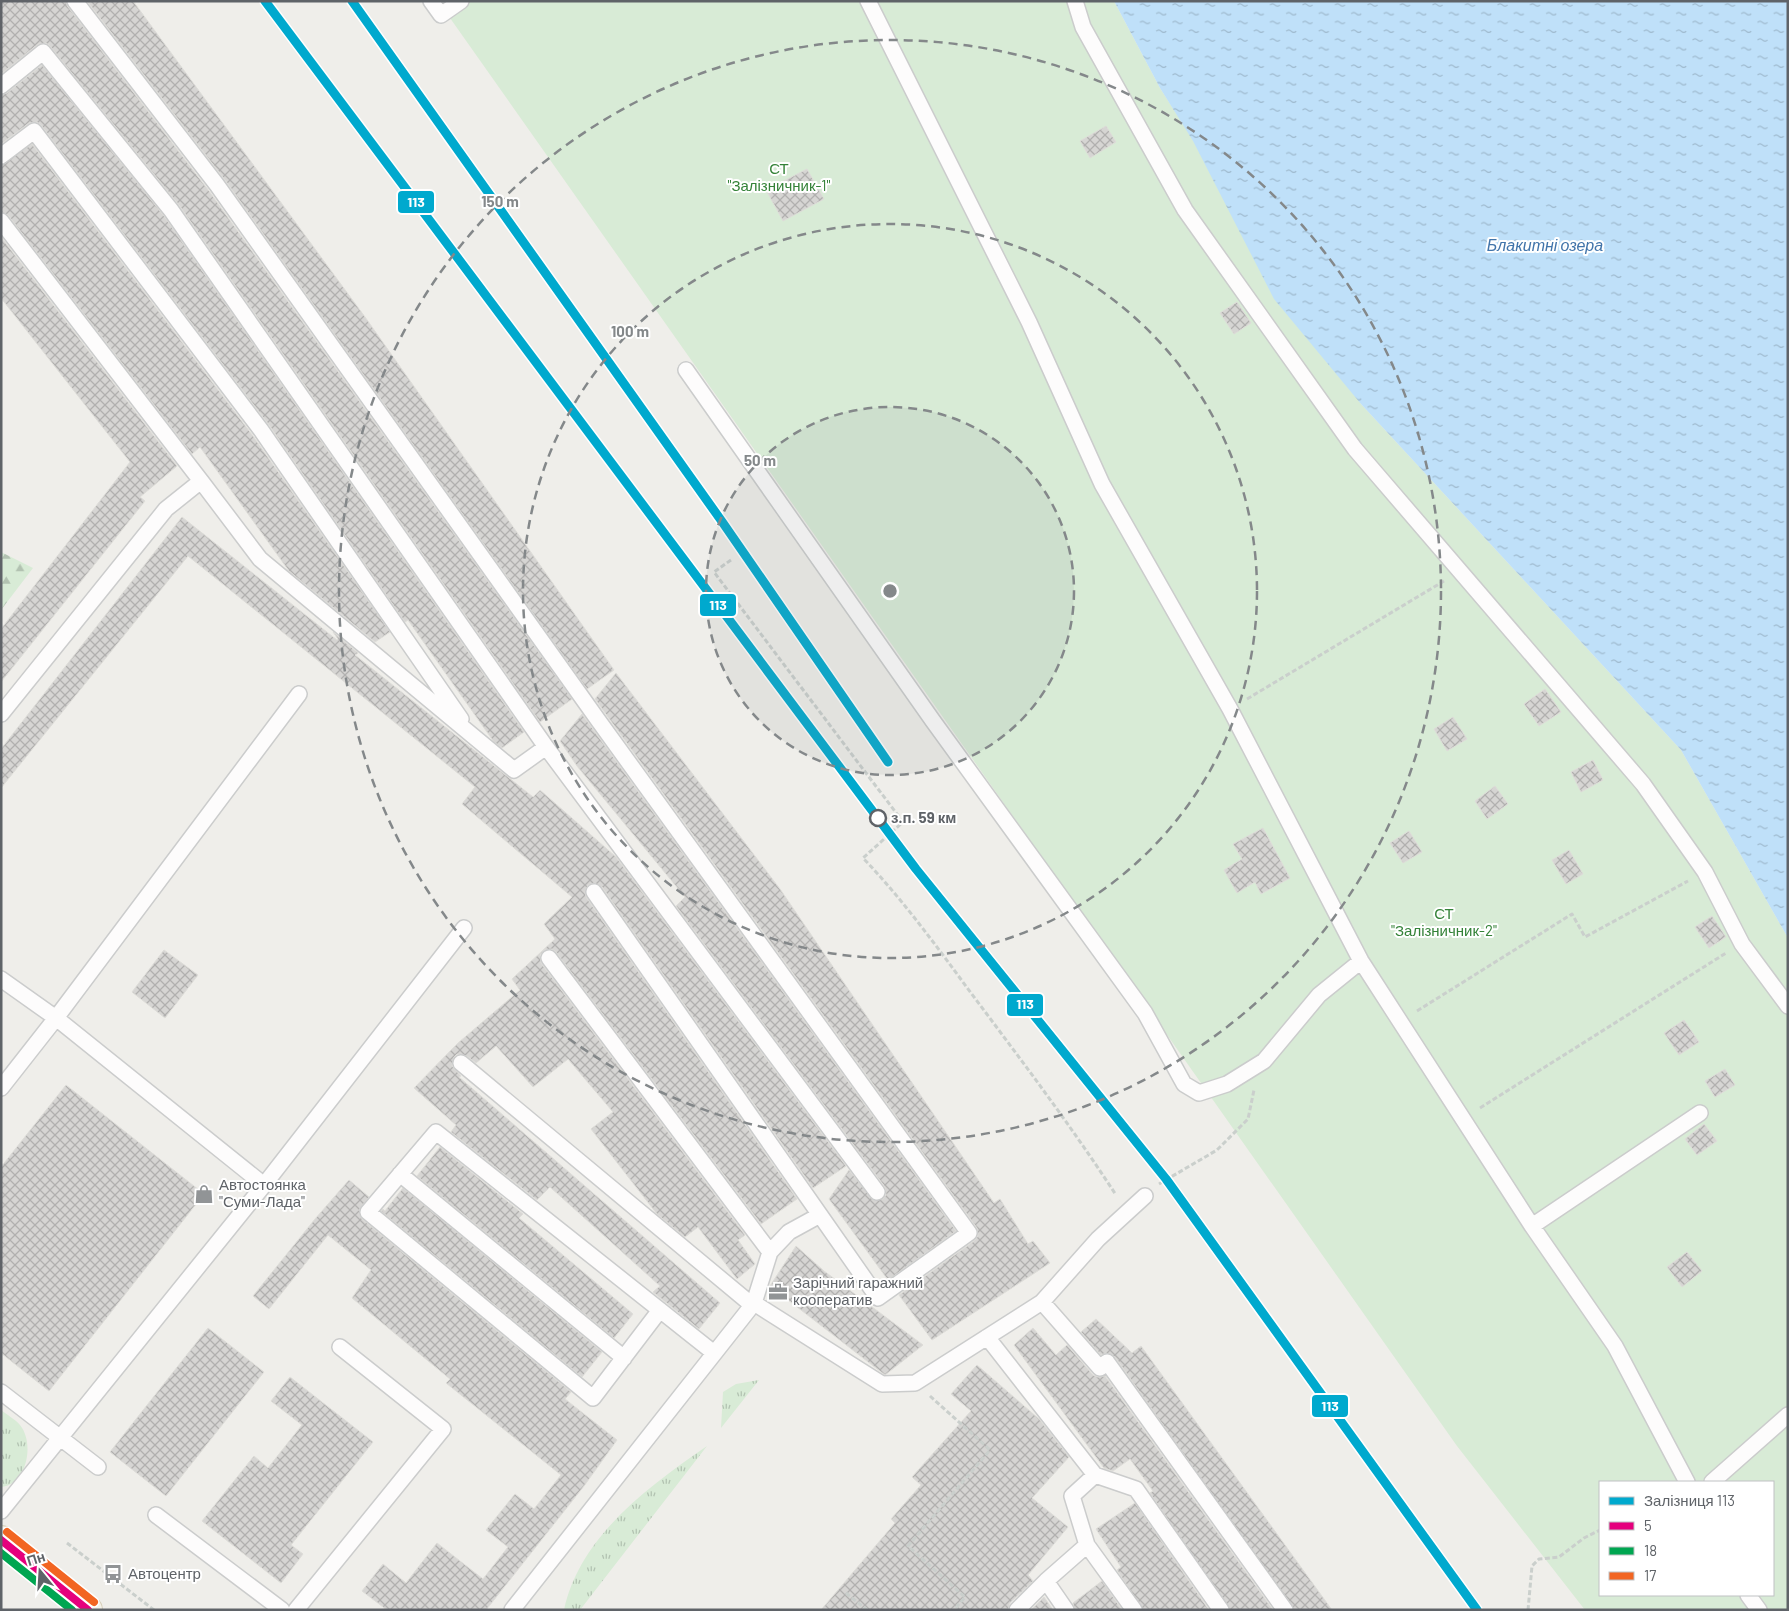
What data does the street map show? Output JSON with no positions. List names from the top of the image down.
{
  "water": ["Блакитні озера"],
  "parks": ["СТ \"Залізничник-1\"", "СТ \"Залізничник-2\""],
  "places": {
    "other": ["з.п. 59 км"],
    "shop": ["Автостоянка \"Суми-Лада\""],
    "office": ["Зарічний гаражний кооператив"],
    "bus stop": ["Автоцентр"]
  },
  "lines": [
    "rail line 113",
    "transit line 17",
    "transit line 5",
    "transit line 18"
  ],
  "legend": [
    "Залізниця 113",
    "5",
    "18",
    "17"
  ],
  "north": "top",
  "rings": ["150 m", "100 m", "50 m"]
}
